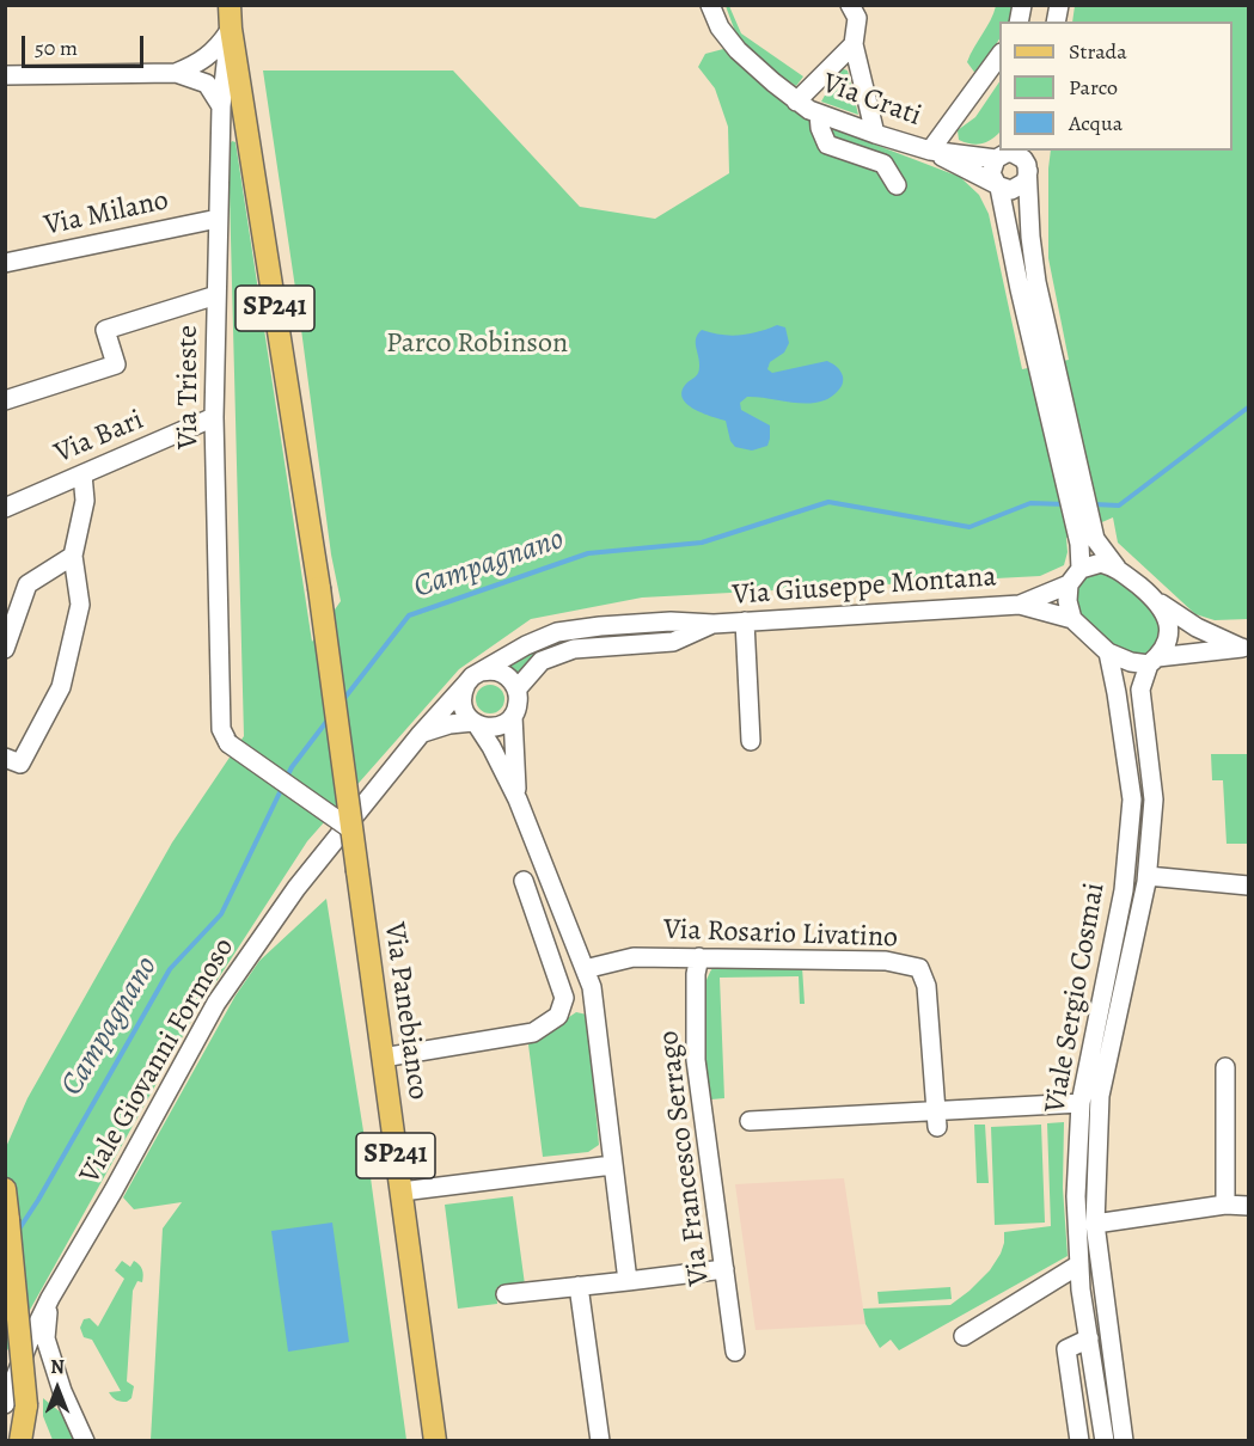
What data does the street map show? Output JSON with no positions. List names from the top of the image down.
{
  "streets": {
    "main road": ["SP241", "Via Panebianco"],
    "street": [
      "Via Crati",
      "Via Milano",
      "Via Trieste",
      "Via Bari",
      "Via Giuseppe Montana",
      "Via Rosario Livatino",
      "Viale Sergio Cosmai",
      "Viale Giovanni Formoso",
      "Via Francesco Serrago"
    ]
  },
  "crossings": [
    ["Via Milano", "Via Trieste"],
    ["SP241", "Via Trieste"],
    ["SP241", "Via Panebianco"],
    ["Via Trieste", "Via Bari"],
    ["Via Trieste", "Via Panebianco"],
    ["Via Giuseppe Montana", "Viale Sergio Cosmai"],
    ["Via Giuseppe Montana", "Viale Giovanni Formoso"],
    ["Via Rosario Livatino", "Via Francesco Serrago"]
  ],
  "water": ["Campagnano"],
  "parks": ["Parco Robinson"],
  "legend": ["Strada", "Parco", "Acqua"],
  "scale_bar": "50 m",
  "north": "top"
}
